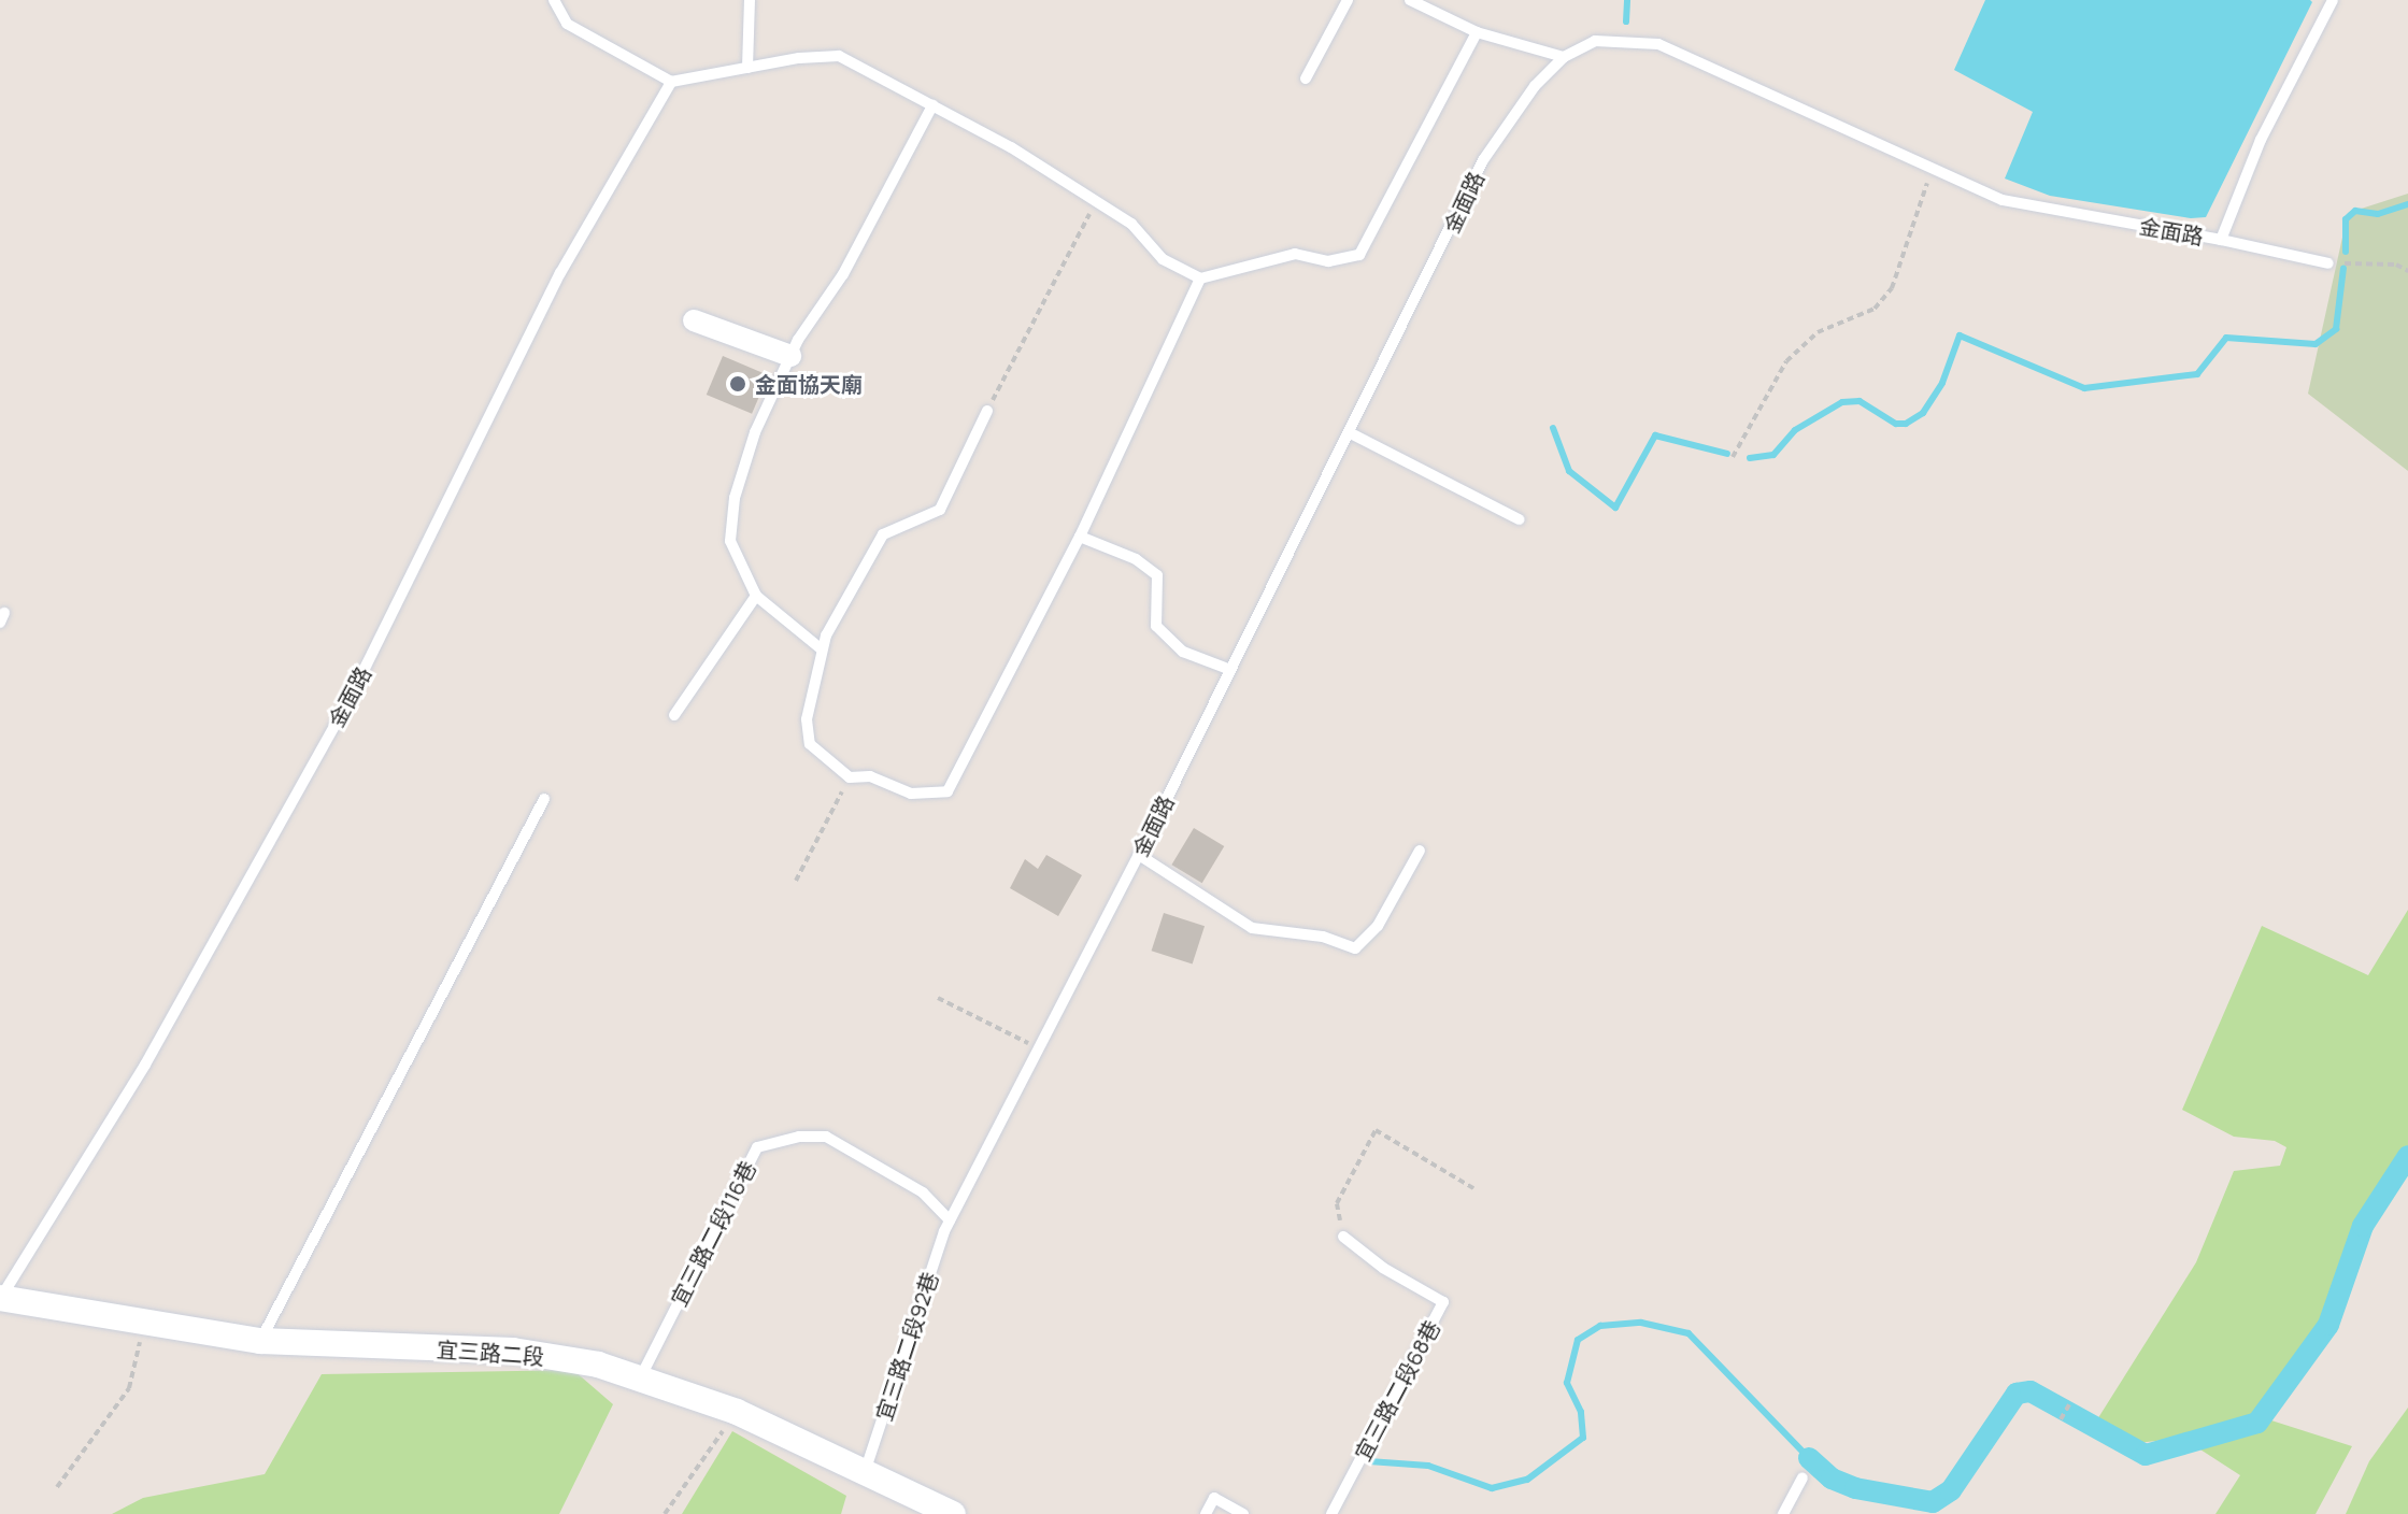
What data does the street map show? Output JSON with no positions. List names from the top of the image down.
{
  "streets": {
    "street": ["宜三路二段"],
    "lane": [
      "金面路",
      "宜三路二段116巷",
      "宜三路二段92巷",
      "宜三路二段68巷"
    ]
  },
  "crossings": [
    ["金面路", "宜三路二段116巷"],
    ["金面路", "宜三路二段92巷"],
    ["金面路", "宜三路二段"],
    ["宜三路二段116巷", "宜三路二段92巷"],
    ["宜三路二段116巷", "宜三路二段"],
    ["宜三路二段92巷", "宜三路二段"]
  ],
  "places": ["金面協天廟"]
}
